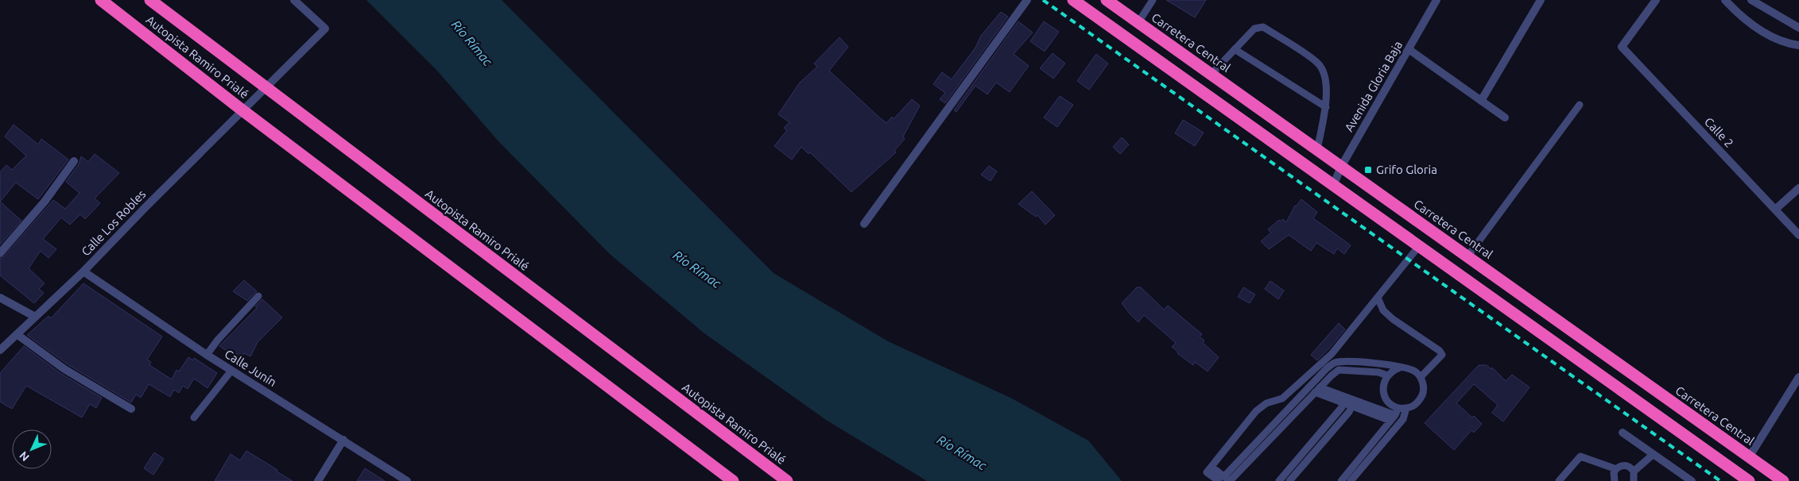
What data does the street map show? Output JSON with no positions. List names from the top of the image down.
{
  "streets": {
    "highway": ["Carretera Central", "Autopista Ramiro Prialé"],
    "street": [
      "Avenida Gloria Baja",
      "Calle 2",
      "Calle Los Robles",
      "Calle Junín"
    ]
  },
  "crossings": [
    ["Carretera Central", "Avenida Gloria Baja"],
    ["Autopista Ramiro Prialé", "Calle Los Robles"],
    ["Calle Los Robles", "Calle Junín"]
  ],
  "water": ["Río Rímac"],
  "places": {
    "transit": ["Grifo Gloria"]
  },
  "north": "bottom left"
}
